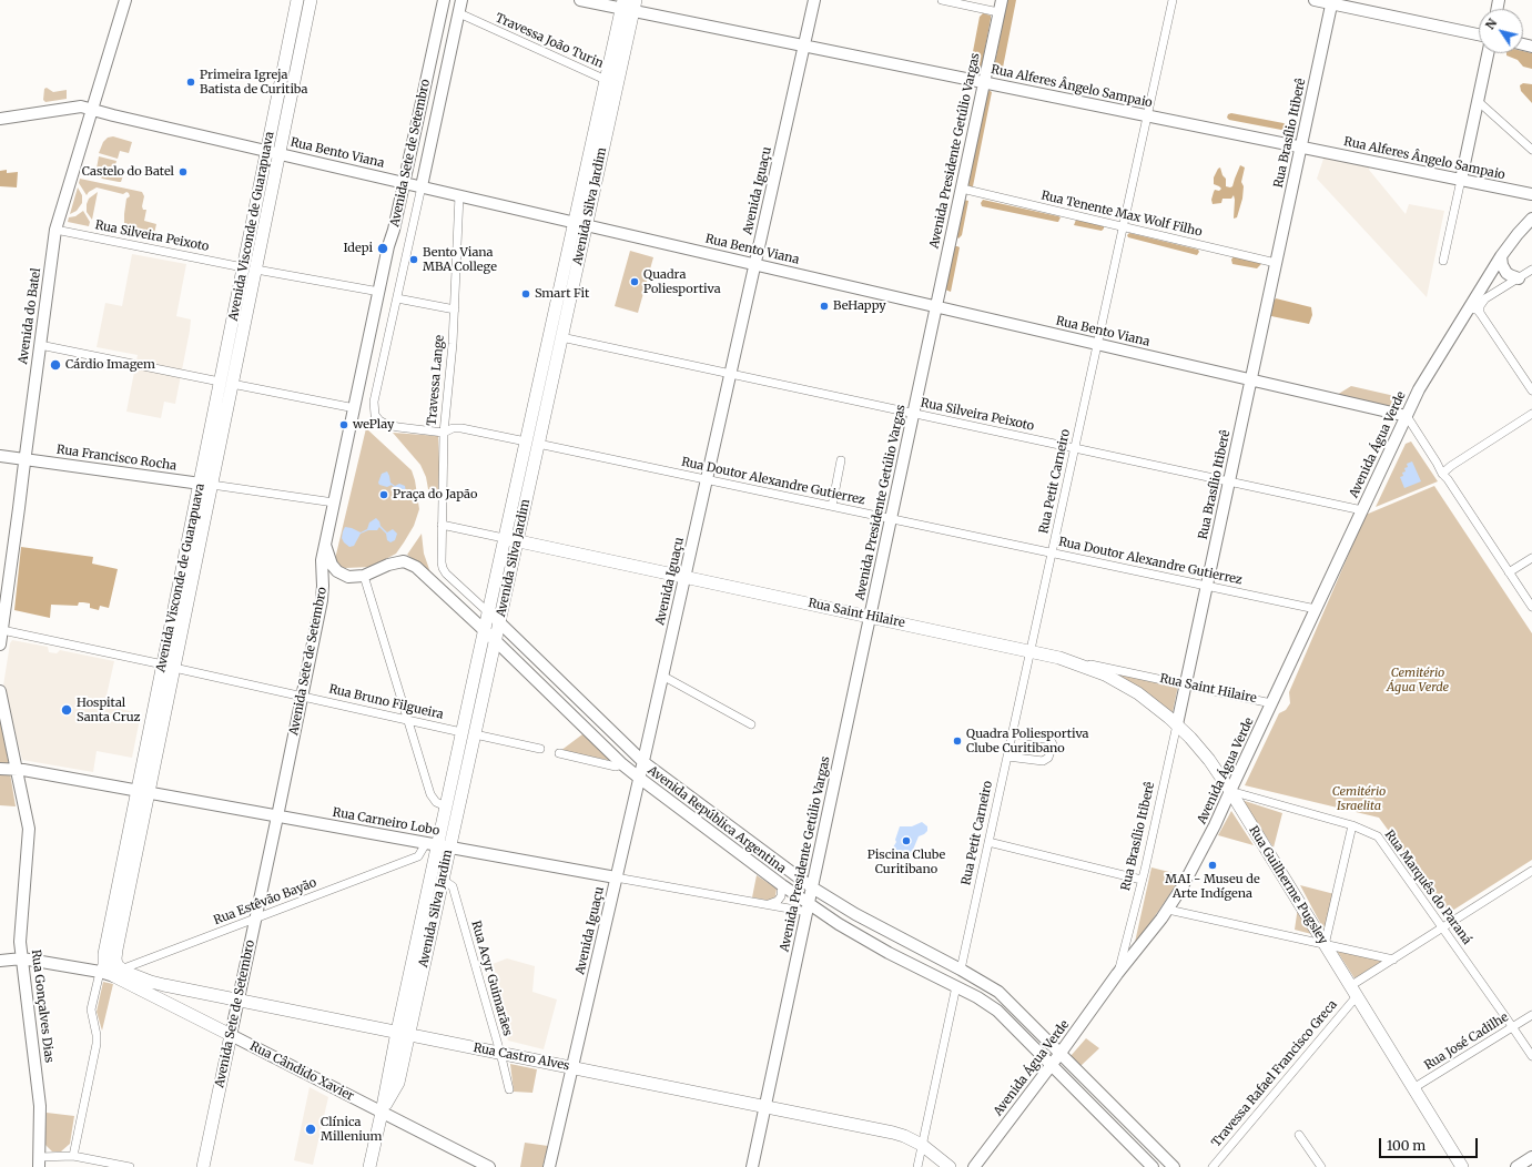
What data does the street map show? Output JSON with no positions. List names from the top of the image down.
{
  "streets": {
    "main road": [
      "Rua Alferes Ângelo Sampaio",
      "Rua Brasílio Itiberê",
      "Avenida Presidente Getúlio Vargas",
      "Rua Bento Viana",
      "Avenida Sete de Setembro",
      "Avenida Iguaçu",
      "Avenida Silva Jardim",
      "Avenida Visconde de Guarapuava",
      "Avenida do Batel",
      "Avenida Água Verde",
      "Rua Francisco Rocha",
      "Rua Saint Hilaire",
      "Avenida República Argentina",
      "Rua Carneiro Lobo",
      "Rua Guilherme Pugsley",
      "Rua Gonçalves Dias",
      "Rua Castro Alves",
      "Rua Cândido Xavier"
    ],
    "street": [
      "Travessa João Turin",
      "Rua Tenente Max Wolf Filho",
      "Rua Silveira Peixoto",
      "Travessa Lange",
      "Rua Doutor Alexandre Gutierrez",
      "Rua Petit Carneiro",
      "Rua Bruno Filgueira",
      "Rua Marquês do Paraná",
      "Rua Estêvão Bayão",
      "Rua Acyr Guimarães",
      "Rua José Cadilhe",
      "Travessa Rafael Francisco Greca"
    ]
  },
  "crossings": [
    ["Travessa João Turin", "Avenida Sete de Setembro"],
    ["Travessa João Turin", "Avenida Silva Jardim"],
    ["Rua Alferes Ângelo Sampaio", "Rua Brasílio Itiberê"],
    ["Rua Alferes Ângelo Sampaio", "Avenida Presidente Getúlio Vargas"],
    ["Rua Alferes Ângelo Sampaio", "Avenida Iguaçu"],
    ["Rua Alferes Ângelo Sampaio", "Avenida Silva Jardim"],
    ["Rua Alferes Ângelo Sampaio", "Rua Petit Carneiro"],
    ["Rua Brasílio Itiberê", "Rua Bento Viana"],
    ["Rua Brasílio Itiberê", "Rua Tenente Max Wolf Filho"],
    ["Rua Brasílio Itiberê", "Rua Silveira Peixoto"],
    ["Rua Brasílio Itiberê", "Avenida Água Verde"],
    ["Rua Brasílio Itiberê", "Rua Doutor Alexandre Gutierrez"],
    ["Rua Brasílio Itiberê", "Rua Saint Hilaire"],
    ["Rua Brasílio Itiberê", "Rua Guilherme Pugsley"],
    ["Avenida Presidente Getúlio Vargas", "Rua Bento Viana"],
    ["Avenida Presidente Getúlio Vargas", "Rua Tenente Max Wolf Filho"],
    ["Avenida Presidente Getúlio Vargas", "Rua Silveira Peixoto"],
    ["Avenida Presidente Getúlio Vargas", "Rua Doutor Alexandre Gutierrez"],
    ["Avenida Presidente Getúlio Vargas", "Rua Saint Hilaire"],
    ["Avenida Presidente Getúlio Vargas", "Avenida República Argentina"],
    ["Avenida Presidente Getúlio Vargas", "Rua Carneiro Lobo"],
    ["Avenida Presidente Getúlio Vargas", "Rua Castro Alves"],
    ["Rua Bento Viana", "Avenida Sete de Setembro"],
    ["Rua Bento Viana", "Avenida Iguaçu"],
    ["Rua Bento Viana", "Avenida Silva Jardim"],
    ["Rua Bento Viana", "Avenida Visconde de Guarapuava"],
    ["Rua Bento Viana", "Avenida do Batel"],
    ["Rua Bento Viana", "Travessa Lange"],
    ["Rua Bento Viana", "Avenida Água Verde"],
    ["Rua Bento Viana", "Rua Petit Carneiro"],
    ["Avenida Sete de Setembro", "Rua Silveira Peixoto"],
    ["Avenida Sete de Setembro", "Travessa Lange"],
    ["Avenida Sete de Setembro", "Rua Francisco Rocha"],
    ["Avenida Sete de Setembro", "Rua Bruno Filgueira"],
    ["Avenida Sete de Setembro", "Avenida República Argentina"],
    ["Avenida Sete de Setembro", "Rua Carneiro Lobo"],
    ["Avenida Sete de Setembro", "Rua Estêvão Bayão"],
    ["Avenida Sete de Setembro", "Rua Castro Alves"],
    ["Avenida Sete de Setembro", "Rua Cândido Xavier"],
    ["Avenida Iguaçu", "Rua Silveira Peixoto"],
    ["Avenida Iguaçu", "Rua Doutor Alexandre Gutierrez"],
    ["Avenida Iguaçu", "Rua Saint Hilaire"],
    ["Avenida Iguaçu", "Avenida República Argentina"],
    ["Avenida Iguaçu", "Rua Carneiro Lobo"],
    ["Avenida Iguaçu", "Rua Castro Alves"],
    ["Avenida Silva Jardim", "Rua Silveira Peixoto"],
    ["Avenida Silva Jardim", "Rua Doutor Alexandre Gutierrez"],
    ["Avenida Silva Jardim", "Rua Saint Hilaire"],
    ["Avenida Silva Jardim", "Rua Bruno Filgueira"],
    ["Avenida Silva Jardim", "Avenida República Argentina"],
    ["Avenida Silva Jardim", "Rua Carneiro Lobo"],
    ["Avenida Silva Jardim", "Rua Estêvão Bayão"],
    ["Avenida Silva Jardim", "Rua Acyr Guimarães"],
    ["Avenida Silva Jardim", "Rua Castro Alves"],
    ["Avenida Silva Jardim", "Rua Cândido Xavier"],
    ["Rua Tenente Max Wolf Filho", "Rua Petit Carneiro"],
    ["Avenida Visconde de Guarapuava", "Rua Silveira Peixoto"],
    ["Avenida Visconde de Guarapuava", "Rua Francisco Rocha"],
    ["Avenida Visconde de Guarapuava", "Rua Bruno Filgueira"],
    ["Avenida Visconde de Guarapuava", "Rua Carneiro Lobo"],
    ["Avenida Visconde de Guarapuava", "Rua Estêvão Bayão"],
    ["Avenida Visconde de Guarapuava", "Rua Castro Alves"],
    ["Avenida Visconde de Guarapuava", "Rua Cândido Xavier"],
    ["Rua Silveira Peixoto", "Avenida do Batel"],
    ["Rua Silveira Peixoto", "Avenida Água Verde"],
    ["Rua Silveira Peixoto", "Rua Petit Carneiro"],
    ["Avenida do Batel", "Rua Francisco Rocha"],
    ["Avenida do Batel", "Rua Bruno Filgueira"],
    ["Travessa Lange", "Rua Saint Hilaire"],
    ["Travessa Lange", "Avenida República Argentina"],
    ["Avenida Água Verde", "Rua Doutor Alexandre Gutierrez"],
    ["Avenida Água Verde", "Rua Saint Hilaire"],
    ["Avenida Água Verde", "Avenida República Argentina"],
    ["Avenida Água Verde", "Rua Guilherme Pugsley"],
    ["Avenida Água Verde", "Rua Marquês do Paraná"],
    ["Rua Doutor Alexandre Gutierrez", "Rua Petit Carneiro"],
    ["Rua Petit Carneiro", "Rua Saint Hilaire"],
    ["Rua Petit Carneiro", "Avenida República Argentina"],
    ["Rua Saint Hilaire", "Rua Guilherme Pugsley"],
    ["Avenida República Argentina", "Rua Carneiro Lobo"],
    ["Rua Carneiro Lobo", "Rua Gonçalves Dias"],
    ["Rua Guilherme Pugsley", "Rua Marquês do Paraná"],
    ["Rua Guilherme Pugsley", "Rua José Cadilhe"],
    ["Rua Guilherme Pugsley", "Travessa Rafael Francisco Greca"],
    ["Rua Marquês do Paraná", "Rua José Cadilhe"],
    ["Rua Marquês do Paraná", "Travessa Rafael Francisco Greca"],
    ["Rua Estêvão Bayão", "Rua Castro Alves"],
    ["Rua Estêvão Bayão", "Rua Cândido Xavier"],
    ["Rua Acyr Guimarães", "Rua Castro Alves"],
    ["Rua Gonçalves Dias", "Rua Cândido Xavier"],
    ["Rua Castro Alves", "Rua Cândido Xavier"]
  ],
  "parks": ["Cemitério Água Verde", "Cemitério Israelita"],
  "places": [
    "Primeira Igreja Batista de Curitiba",
    "Castelo do Batel",
    "Idepi",
    "Bento Viana MBA College",
    "Quadra Poliesportiva",
    "Smart Fit",
    "BeHappy",
    "Cárdio Imagem",
    "wePlay",
    "Praça do Japão",
    "Hospital Santa Cruz",
    "Quadra Poliesportiva Clube Curitibano",
    "Piscina Clube Curitibano",
    "MAI - Museu de Arte Indígena",
    "Clínica Millenium"
  ],
  "scale_bar": "100 m",
  "north": "top left"
}
